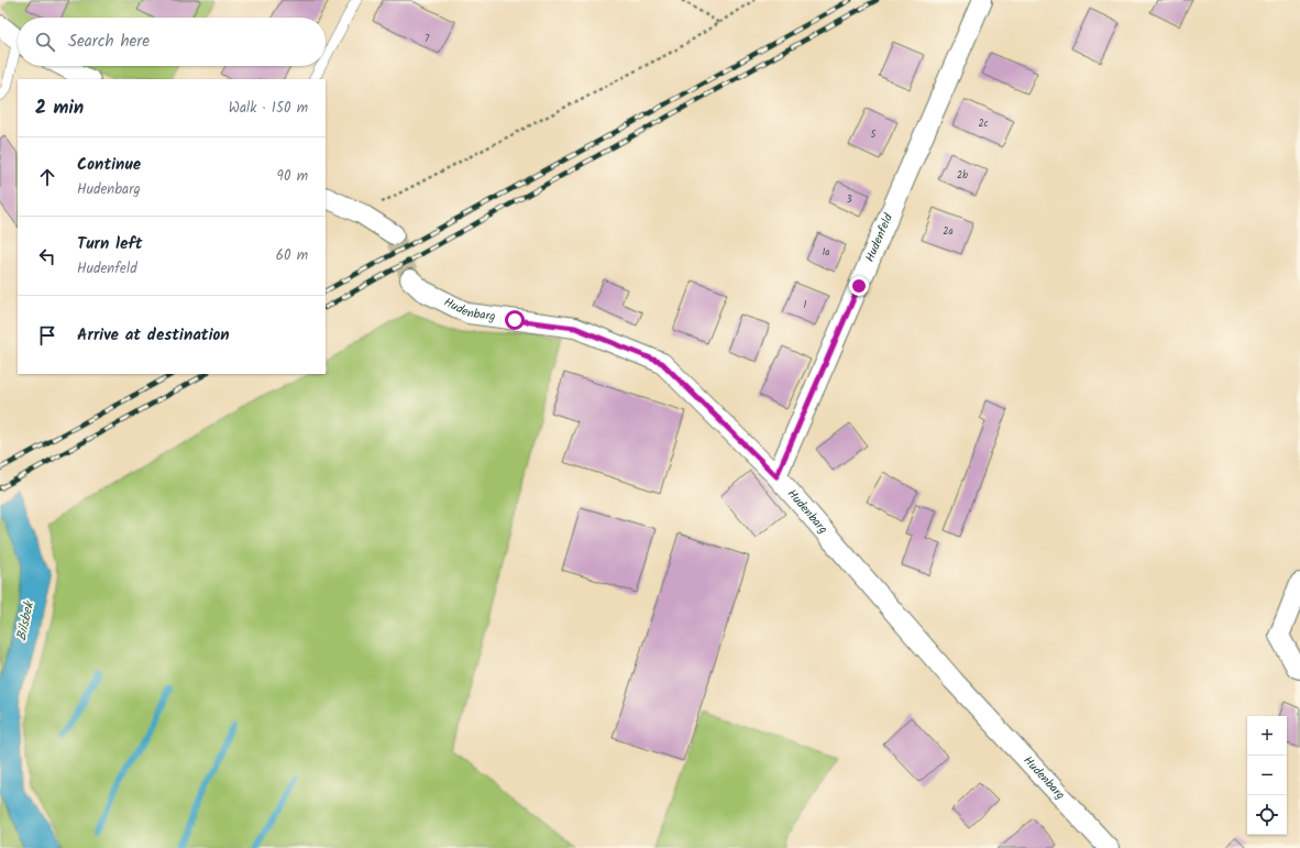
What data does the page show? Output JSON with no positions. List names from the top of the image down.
{
  "streets": {
    "street": ["Hudenfeld", "Hudenbarg"]
  },
  "crossings": [
    ["Hudenfeld", "Hudenbarg"]
  ],
  "water": ["Bilsbek"],
  "house_numbers": [
    "7",
    "2c",
    "5",
    "2b",
    "3",
    "2a",
    "1a",
    "1"
  ],
  "page": {
    "search": "Search here",
    "heading": ["2 min", "Walk · 150 m"],
    "list": [
      ["Continue", "Hudenbarg", "90 m"],
      ["Turn left", "Hudenfeld", "60 m"],
      "Arrive at destination"
    ],
    "map_buttons": ["+", "−"]
  }
}
